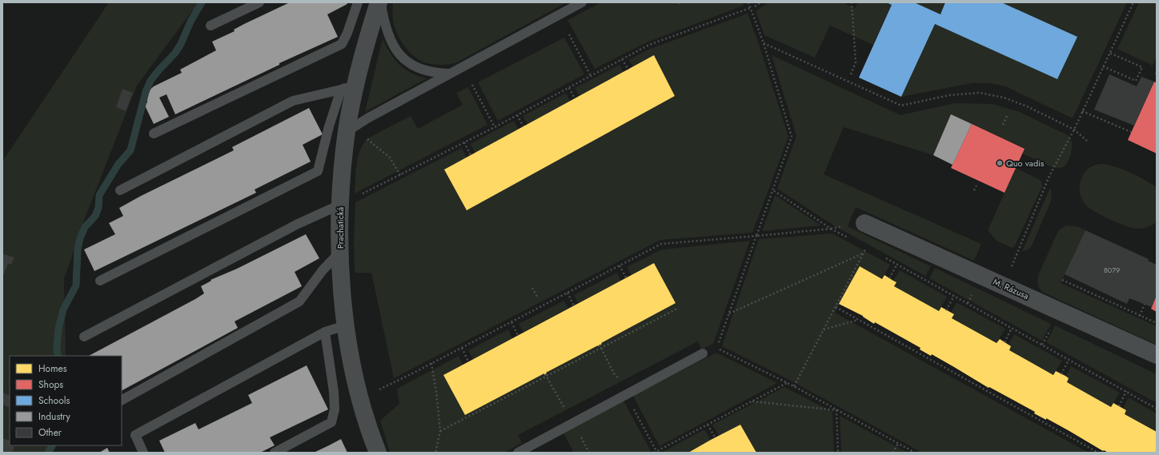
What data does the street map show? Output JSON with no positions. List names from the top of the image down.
{
  "streets": {
    "street": ["Prachatická", "M. Rázusa"]
  },
  "places": ["Quo vadis"],
  "house_numbers": ["8079"],
  "legend": [
    "Homes",
    "Shops",
    "Schools",
    "Industry",
    "Other"
  ]
}
